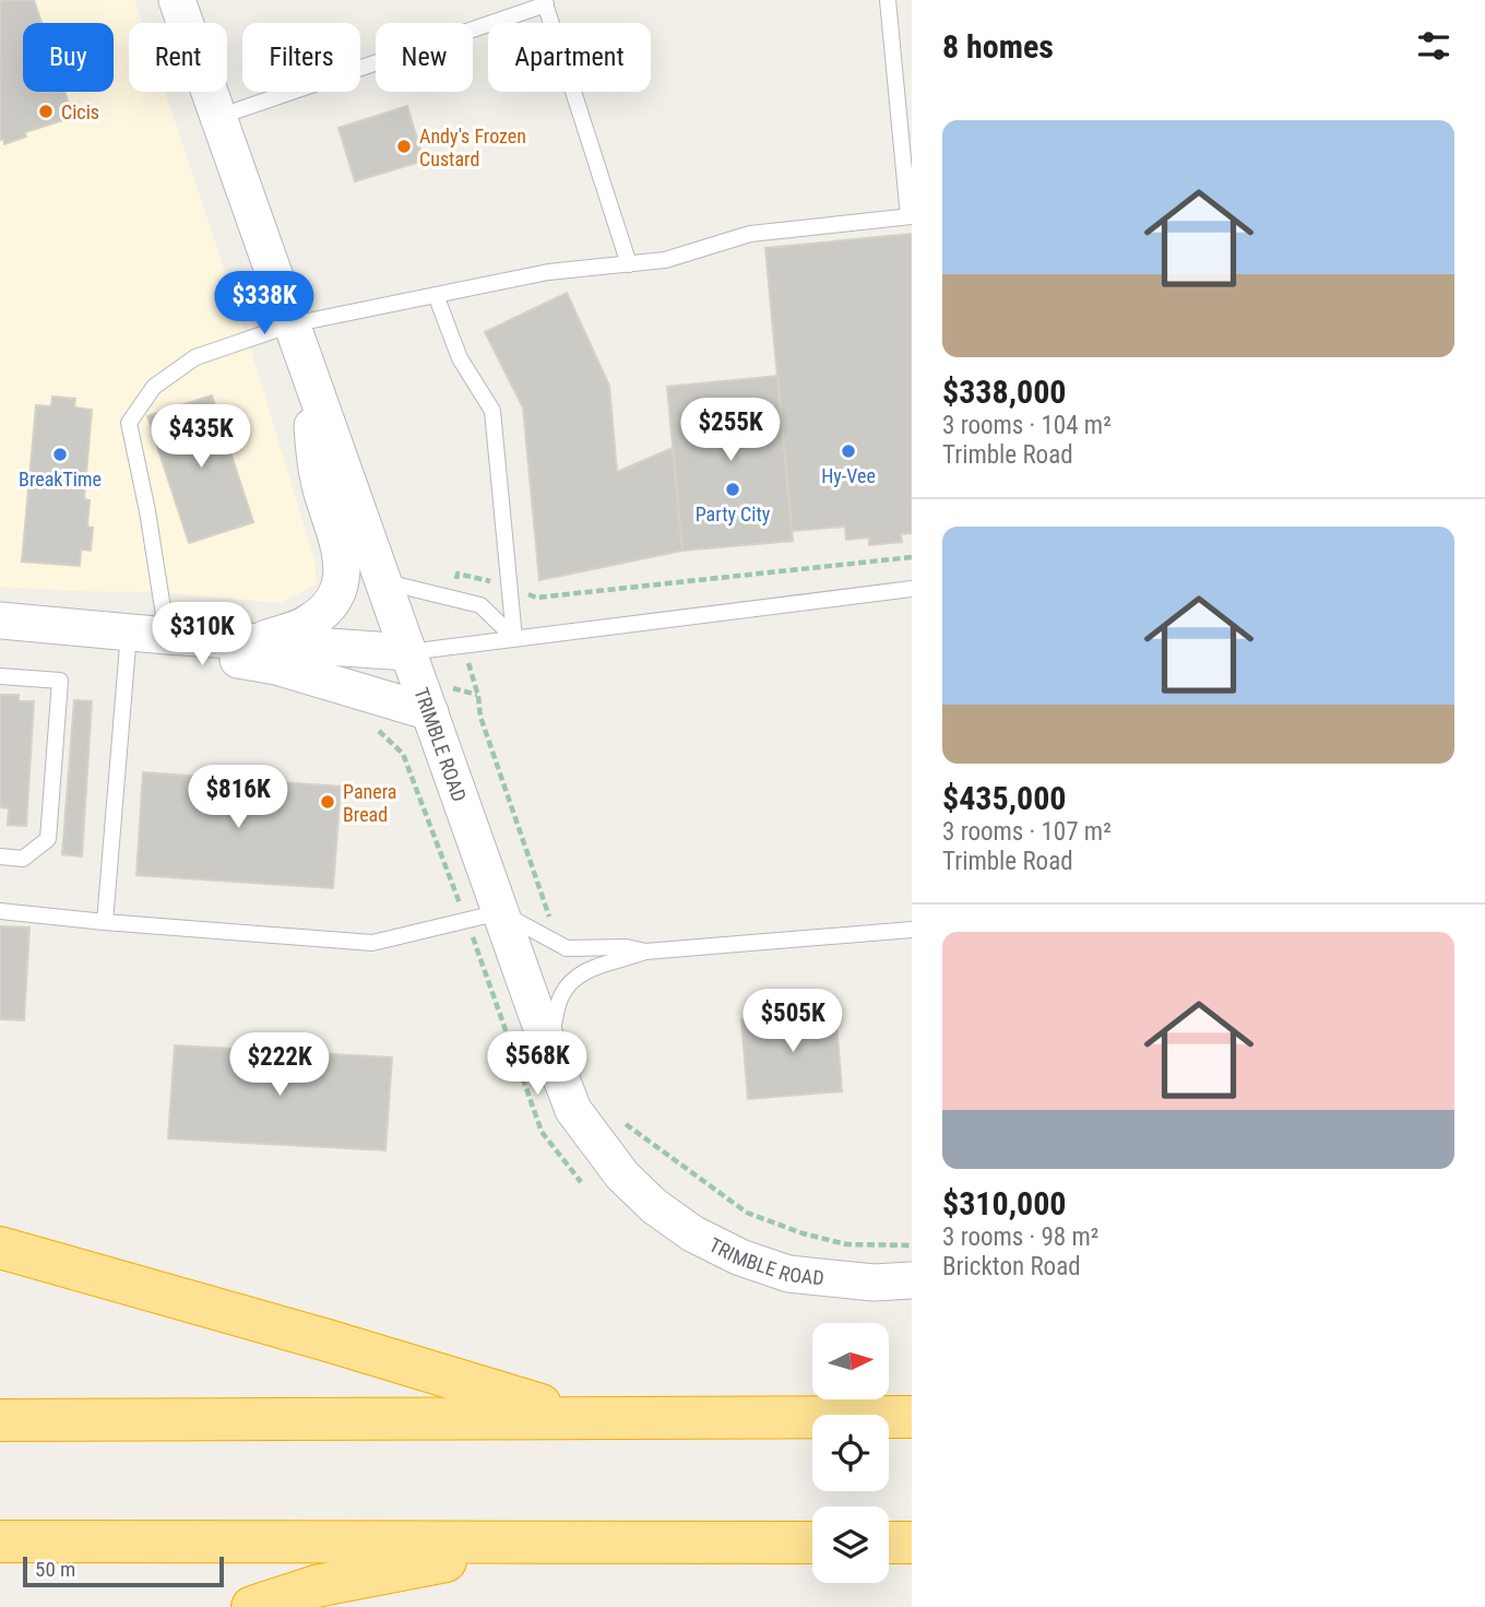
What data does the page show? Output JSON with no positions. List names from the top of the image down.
{
  "streets": {
    "street": ["TRIMBLE ROAD"]
  },
  "places": [
    "Cicis",
    "Andy's Frozen Custard",
    "Hy-Vee",
    "BreakTime",
    "Party City",
    "Panera Bread"
  ],
  "scale_bar": "50 m",
  "north": "right",
  "page": {
    "heading": "8 homes",
    "chip": [
      "Buy",
      "Rent",
      "Filters",
      "New",
      "Apartment"
    ],
    "list": [
      {
        "name": "$338,000",
        "note": "3 rooms · 104 m² · Trimble Road"
      },
      {
        "name": "$435,000",
        "note": "3 rooms · 107 m² · Trimble Road"
      },
      {
        "name": "$310,000",
        "note": "3 rooms · 98 m² · Brickton Road"
      }
    ],
    "price": [
      "$338K",
      "$255K",
      "$435K",
      "$310K",
      "$816K",
      "$505K",
      "$568K",
      "$222K"
    ],
    "scale": "50 m"
  }
}
